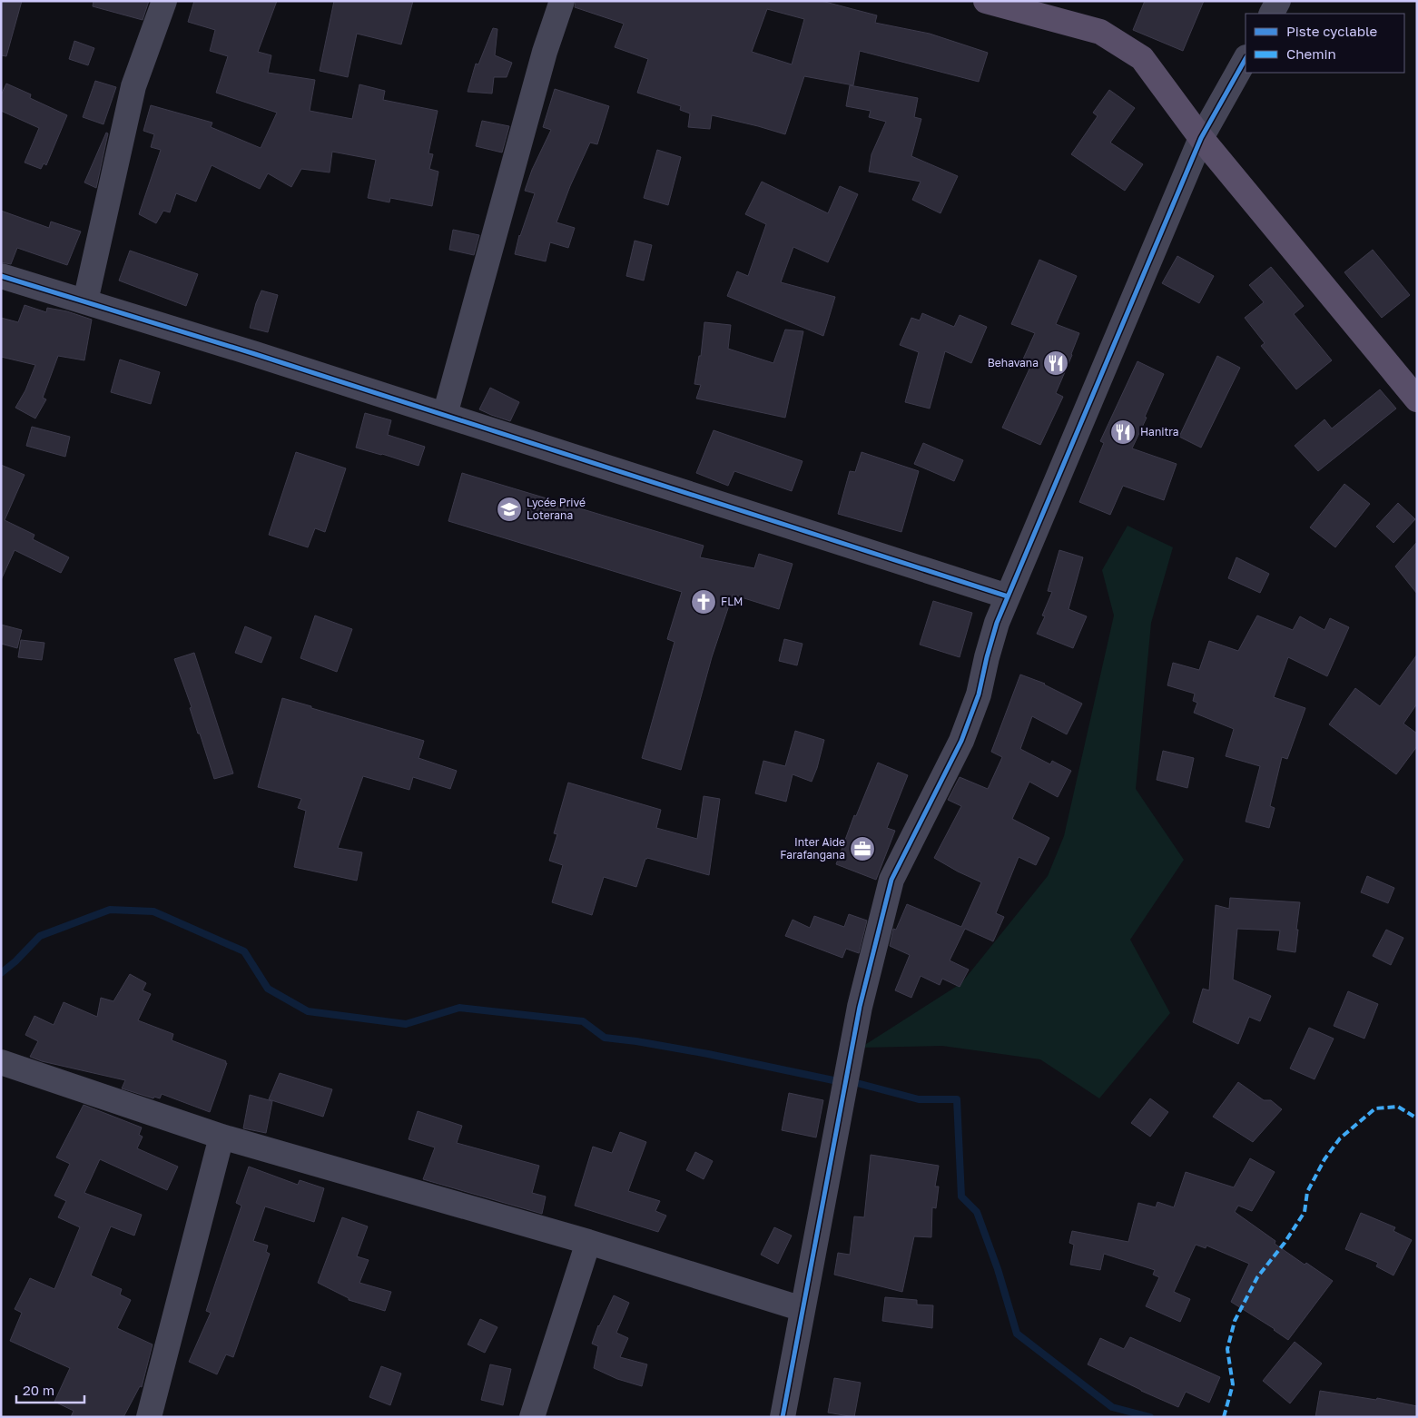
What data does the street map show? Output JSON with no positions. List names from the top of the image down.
{
  "places": {
    "restaurant": ["Behavana", "Hanitra"],
    "school or university": ["Lycée Privé Loterana"],
    "church": ["FLM"],
    "office": ["Inter Aide Farafangana"]
  },
  "legend": ["Piste cyclable", "Chemin"],
  "scale_bar": "20 m"
}
